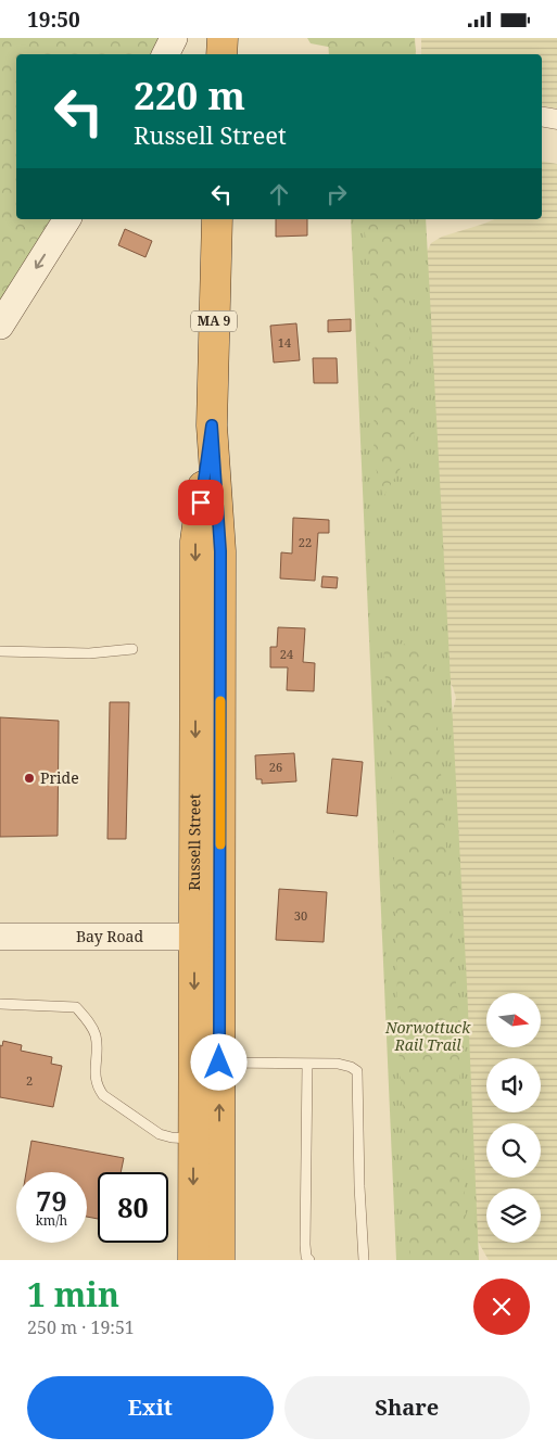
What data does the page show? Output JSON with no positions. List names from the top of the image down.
{
  "streets": {
    "highway": ["MA 9", "Russell Street"],
    "main road": ["Bay Road"]
  },
  "crossings": [
    ["Russell Street", "Bay Road"]
  ],
  "parks": ["Norwottuck Rail Trail"],
  "places": ["Pride"],
  "house_numbers": [
    "14",
    "22",
    "24",
    "26",
    "30",
    "2"
  ],
  "north": "right",
  "page": {
    "status": "19:50",
    "turn": ["220 m", "Russell Street"],
    "speed": "79 km/h",
    "limit": "80",
    "heading": ["1 min", "250 m · 19:51"],
    "buttons": ["Exit", "Share"]
  }
}
